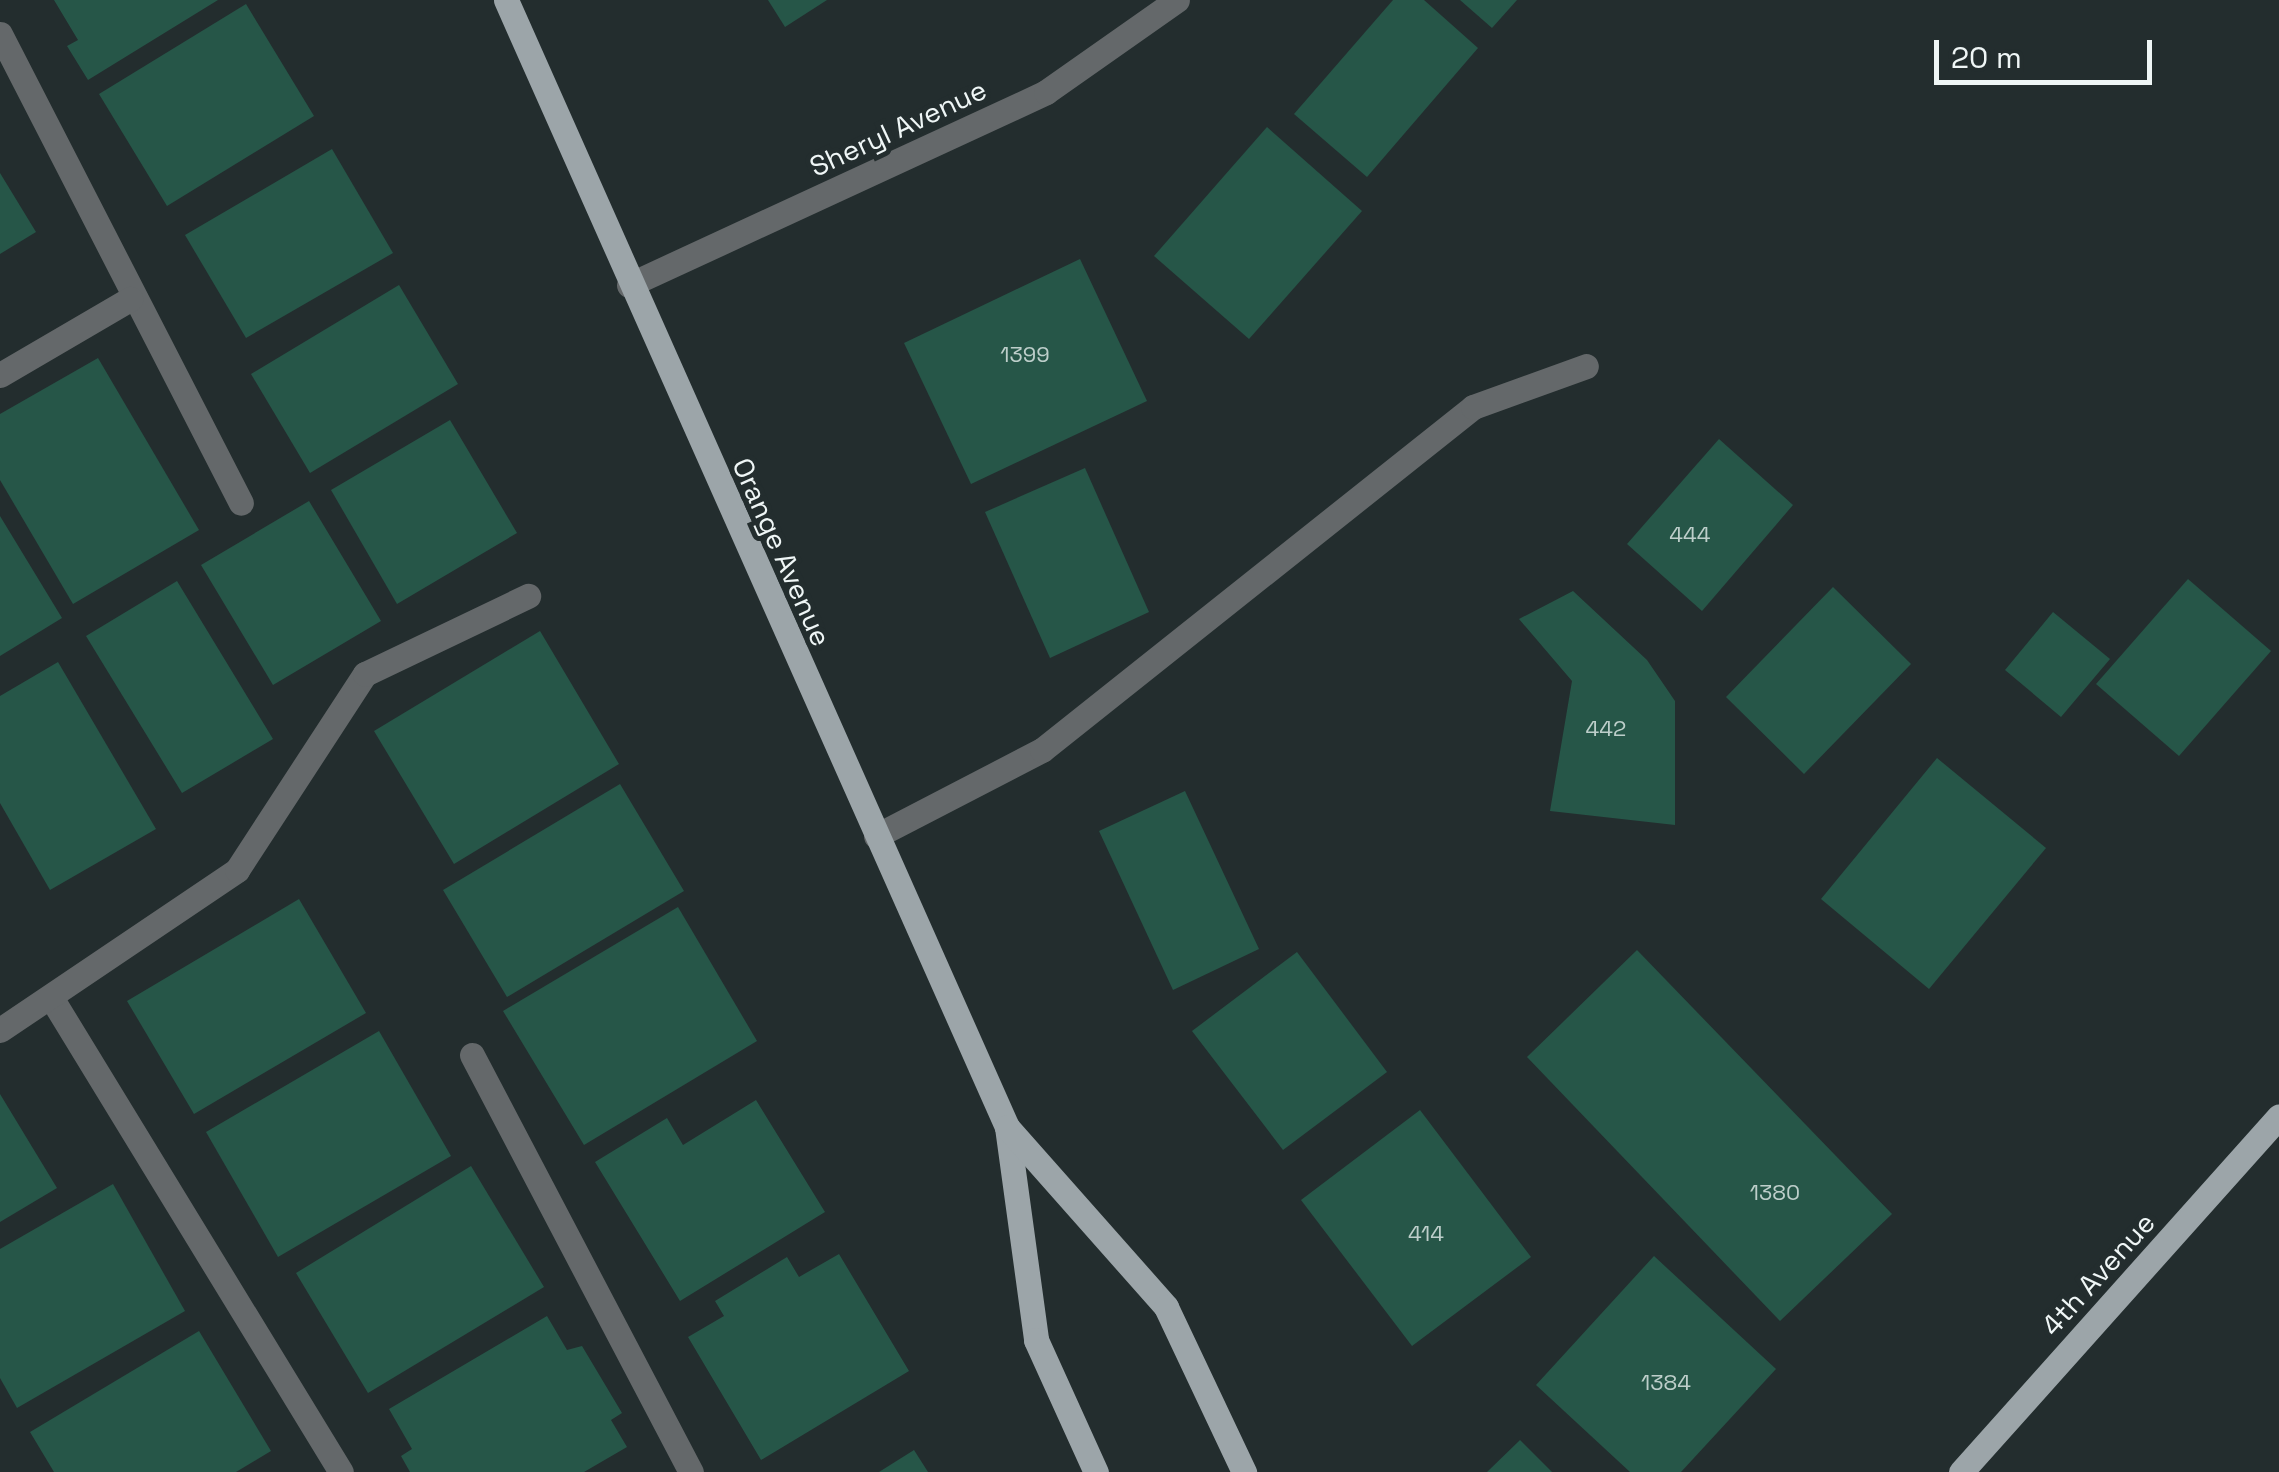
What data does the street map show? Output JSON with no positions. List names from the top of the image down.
{
  "streets": {
    "main road": ["Orange Avenue", "4th Avenue"],
    "street": ["Sheryl Avenue"]
  },
  "crossings": [
    ["Sheryl Avenue", "Orange Avenue"]
  ],
  "house_numbers": [
    "1399",
    "444",
    "442",
    "1380",
    "414",
    "1384"
  ],
  "scale_bar": "20 m"
}
